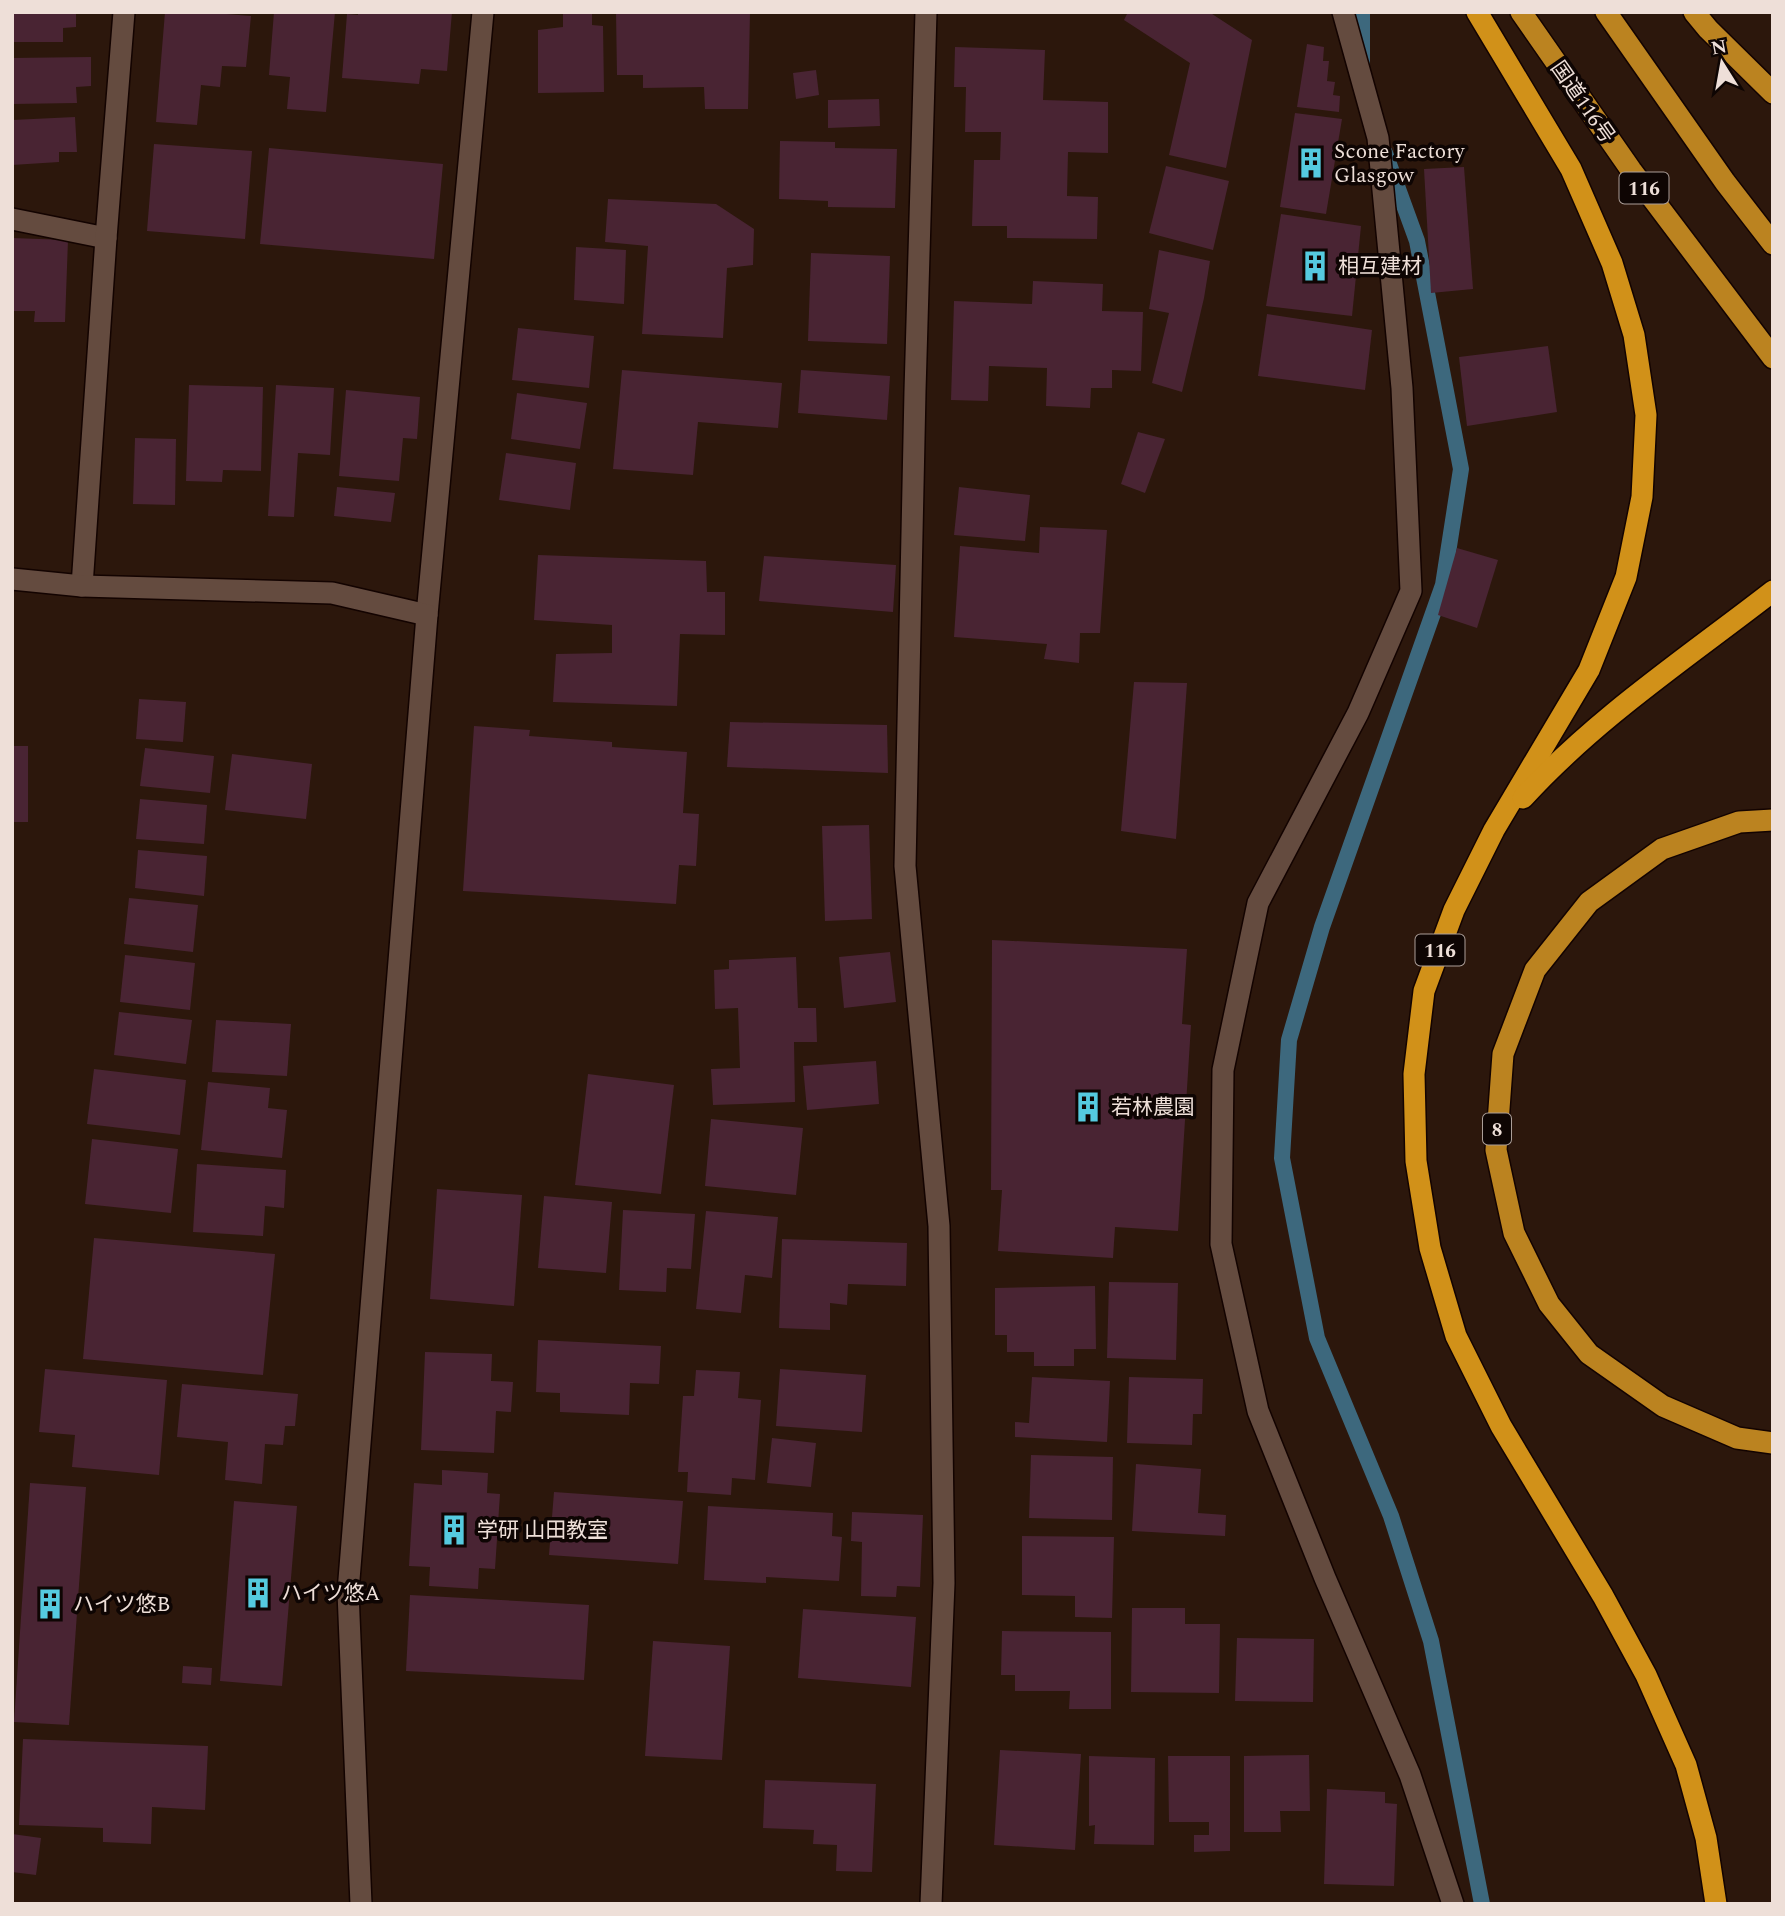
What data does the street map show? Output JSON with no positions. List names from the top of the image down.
{
  "streets": {
    "highway": ["国道116号", "116", "8"]
  },
  "places": {
    "building": [
      "Scone Factory Glasgow",
      "相互建材",
      "若林農園",
      "学研 山田教室",
      "ハイツ悠A",
      "ハイツ悠B"
    ]
  },
  "north": "top"
}
